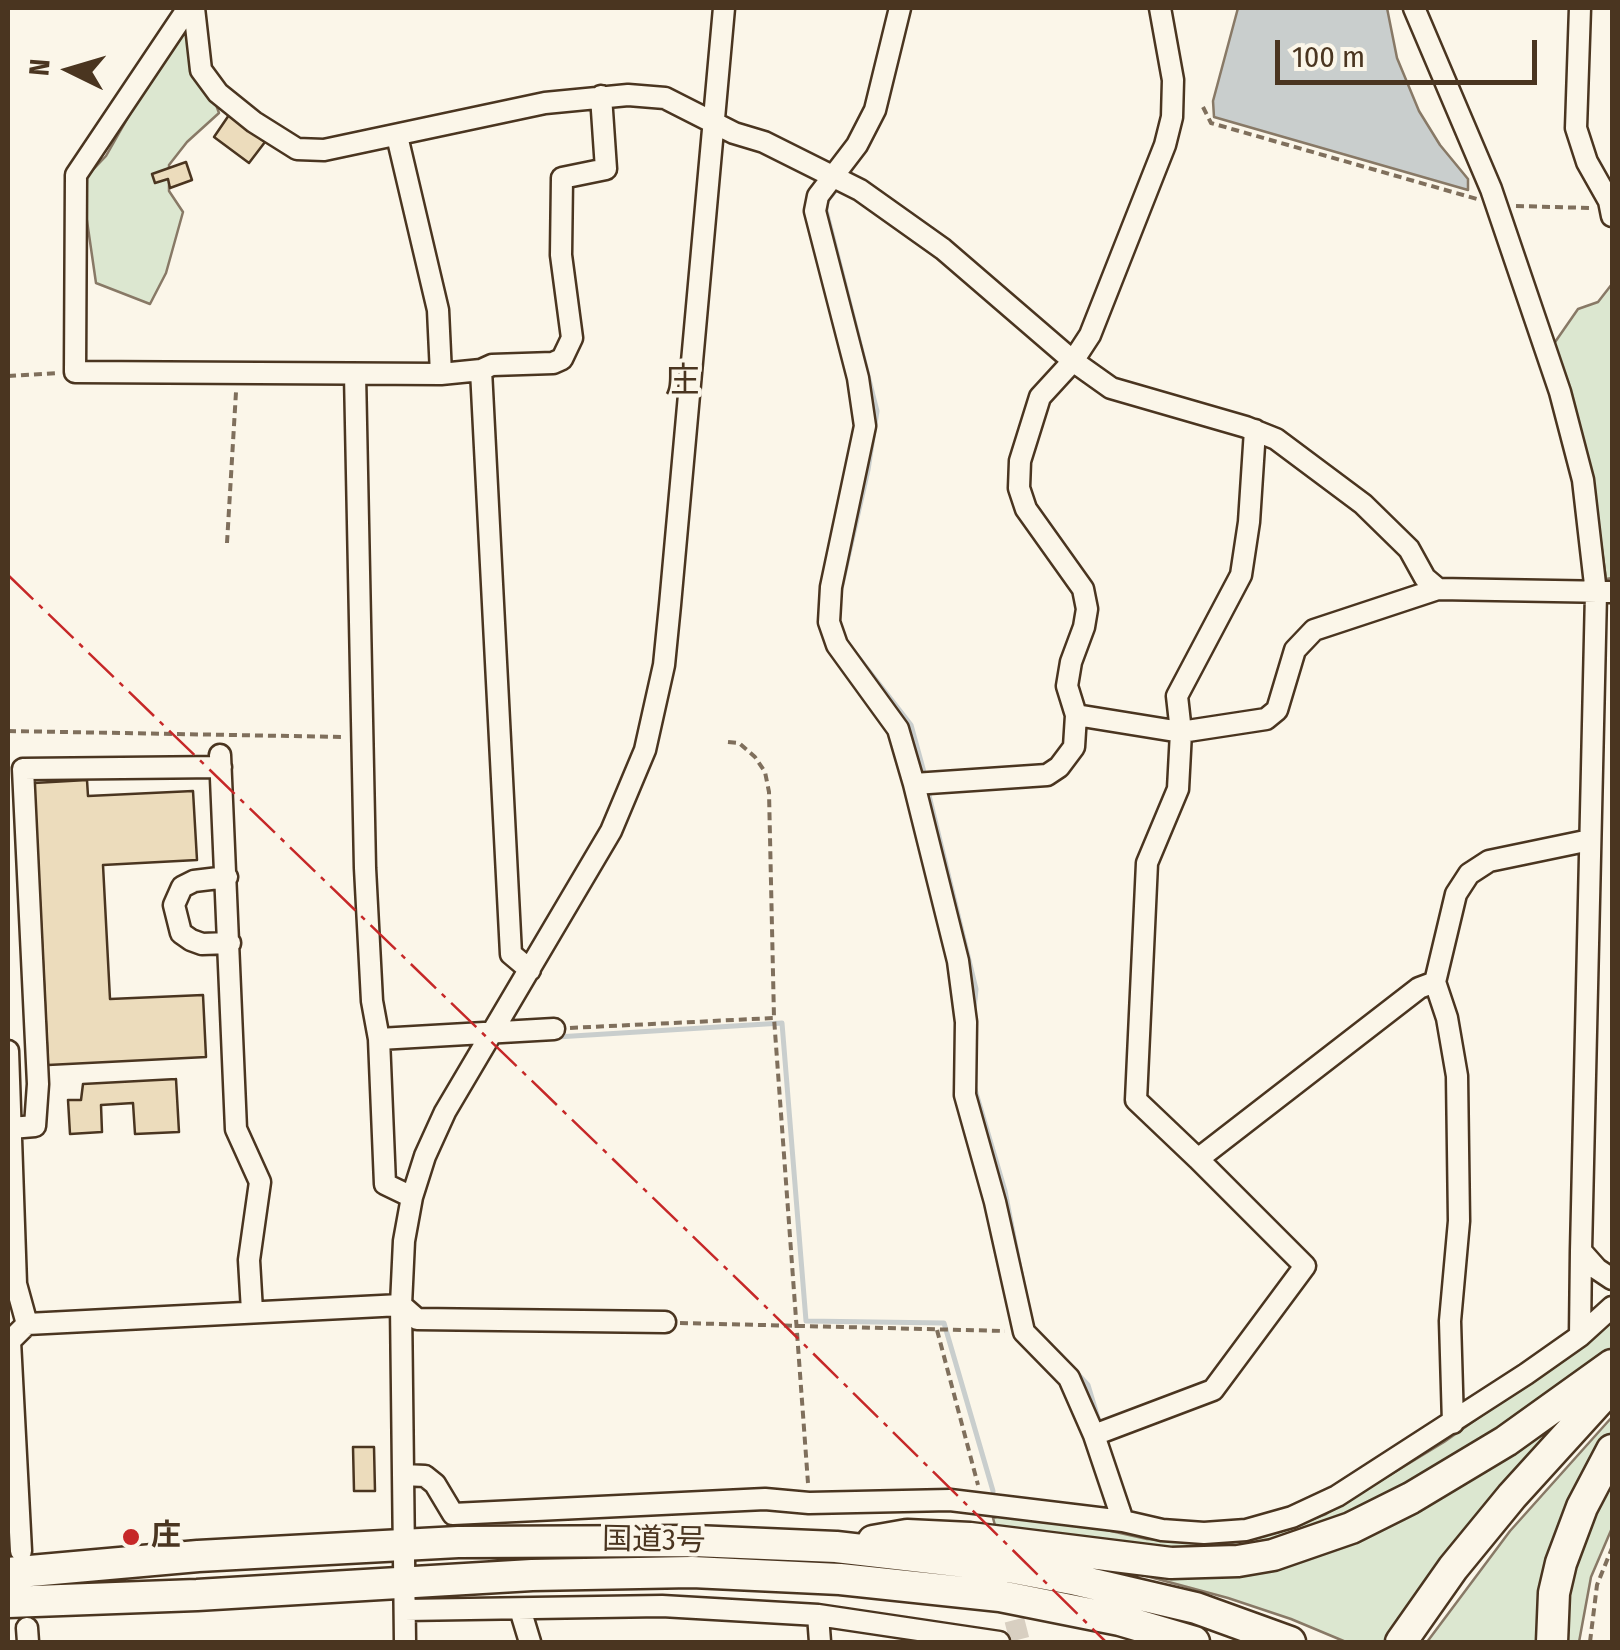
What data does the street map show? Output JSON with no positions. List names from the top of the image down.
{
  "streets": {
    "highway": ["国道3号"]
  },
  "districts": ["庄"],
  "places": ["庄"],
  "scale_bar": "100 m",
  "north": "left"
}
